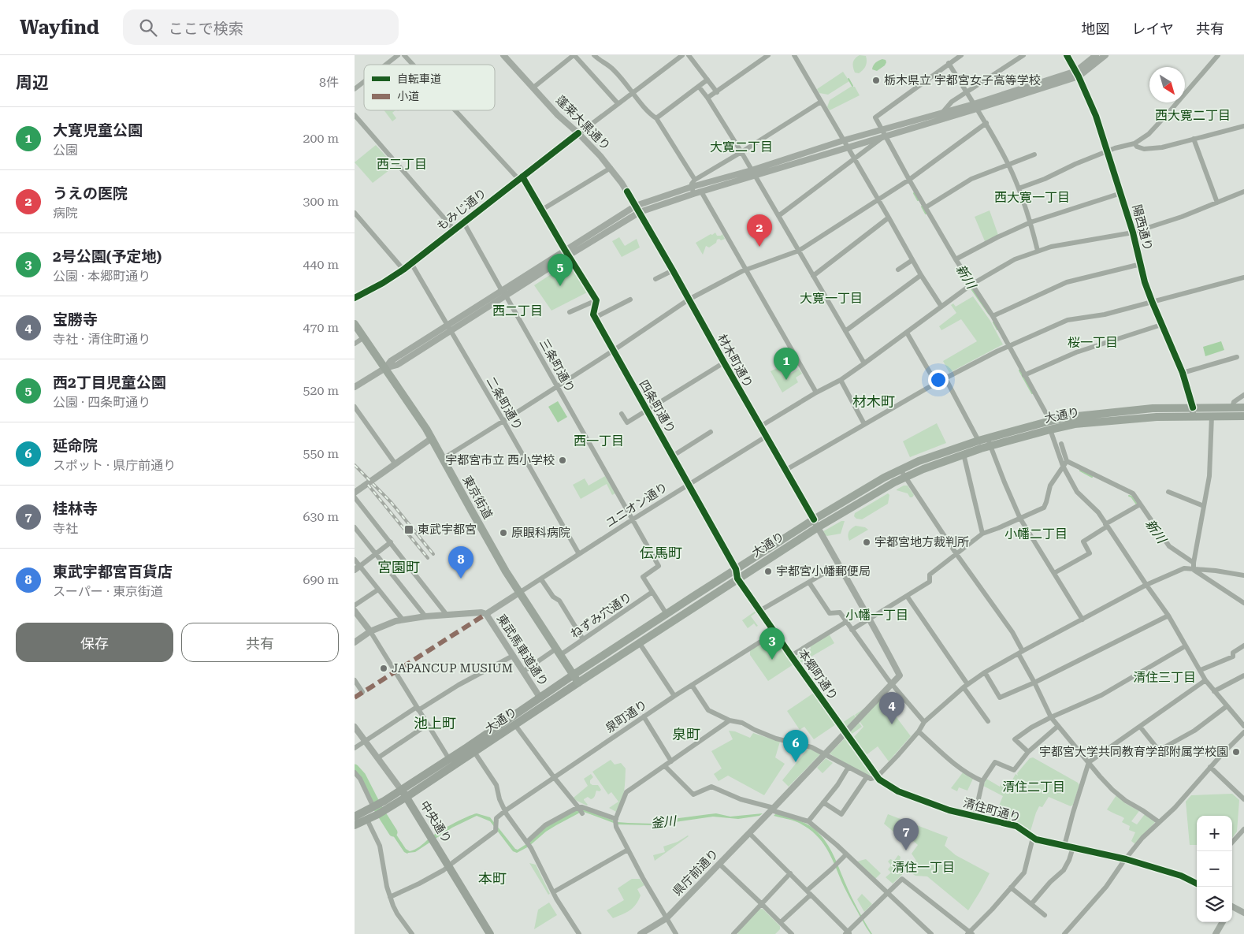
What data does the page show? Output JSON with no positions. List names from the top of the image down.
{
  "streets": {
    "highway": ["大通り", "東京街道"],
    "main road": ["中央通り"],
    "street": [
      "蓬莱大黒通り",
      "もみじ通り",
      "陽西通り",
      "材木町通り",
      "三条町通り",
      "二条町通り",
      "四条町通り",
      "ユニオン通り",
      "ねずみ穴通り",
      "東武馬車道通り",
      "本郷町通り",
      "泉町通り",
      "清住町通り",
      "県庁前通り"
    ]
  },
  "crossings": [
    ["蓬莱大黒通り", "もみじ通り"],
    ["蓬莱大黒通り", "材木町通り"],
    ["もみじ通り", "三条町通り"],
    ["もみじ通り", "二条町通り"],
    ["陽西通り", "大通り"],
    ["材木町通り", "大通り"],
    ["材木町通り", "ユニオン通り"],
    ["材木町通り", "本郷町通り"],
    ["材木町通り", "清住町通り"],
    ["三条町通り", "ユニオン通り"],
    ["三条町通り", "ねずみ穴通り"],
    ["二条町通り", "ユニオン通り"],
    ["四条町通り", "大通り"],
    ["四条町通り", "ユニオン通り"],
    ["四条町通り", "本郷町通り"],
    ["大通り", "東京街道"],
    ["大通り", "東武馬車道通り"],
    ["大通り", "本郷町通り"],
    ["大通り", "中央通り"],
    ["東京街道", "ユニオン通り"],
    ["東京街道", "ねずみ穴通り"],
    ["ねずみ穴通り", "東武馬車道通り"],
    ["本郷町通り", "泉町通り"],
    ["本郷町通り", "清住町通り"],
    ["泉町通り", "中央通り"]
  ],
  "districts": [
    "西大寛二丁目",
    "大寛二丁目",
    "西三丁目",
    "西大寛一丁目",
    "大寛一丁目",
    "西二丁目",
    "桜一丁目",
    "材木町",
    "西一丁目",
    "小幡二丁目",
    "伝馬町",
    "宮園町",
    "小幡一丁目",
    "清住三丁目",
    "池上町",
    "泉町",
    "清住二丁目",
    "清住一丁目",
    "本町"
  ],
  "water": ["新川", "釜川"],
  "places": {
    "other": [
      "栃木県立 宇都宮女子高等学校",
      "宇都宮市立 西小学校",
      "原眼科病院",
      "宇都宮地方裁判所",
      "宇都宮小幡郵便局",
      "JAPANCUP MUSIUM",
      "宇都宮大学共同教育学部附属学校園"
    ],
    "transit": ["東武宇都宮"]
  },
  "legend": ["自転車道", "小道"],
  "north": "bottom right",
  "page": {
    "header": "Wayfind",
    "search": "ここで検索",
    "nav": ["地図", "レイヤ", "共有"],
    "heading": ["周辺", "8件"],
    "list": [
      {
        "mark": "1",
        "name": "大寛児童公園",
        "note": "公園",
        "value": "200 m"
      },
      {
        "mark": "2",
        "name": "うえの医院",
        "note": "病院",
        "value": "300 m"
      },
      {
        "mark": "3",
        "name": "2号公園(予定地)",
        "note": "公園 · 本郷町通り",
        "value": "440 m"
      },
      {
        "mark": "4",
        "name": "宝勝寺",
        "note": "寺社 · 清住町通り",
        "value": "470 m"
      },
      {
        "mark": "5",
        "name": "西2丁目児童公園",
        "note": "公園 · 四条町通り",
        "value": "520 m"
      },
      {
        "mark": "6",
        "name": "延命院",
        "note": "スポット · 県庁前通り",
        "value": "550 m"
      },
      {
        "mark": "7",
        "name": "桂林寺",
        "note": "寺社",
        "value": "630 m"
      },
      {
        "mark": "8",
        "name": "東武宇都宮百貨店",
        "note": "スーパー · 東京街道",
        "value": "690 m"
      }
    ],
    "pins": [
      "2",
      "5",
      "1",
      "8",
      "3",
      "4",
      "6",
      "7"
    ],
    "buttons": ["保存", "共有"],
    "map_buttons": ["+", "−"]
  }
}
